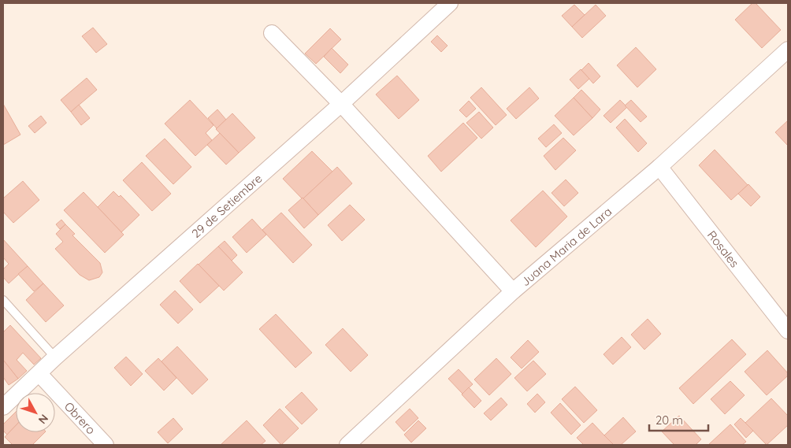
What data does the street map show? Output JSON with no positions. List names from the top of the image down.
{
  "streets": {
    "street": [
      "29 de Setiembre",
      "Juana Maria de Lara",
      "Rosales",
      "Obrero"
    ]
  },
  "crossings": [
    ["29 de Setiembre", "Obrero"],
    ["Juana Maria de Lara", "Rosales"]
  ],
  "scale_bar": "20 m",
  "north": "bottom right"
}
